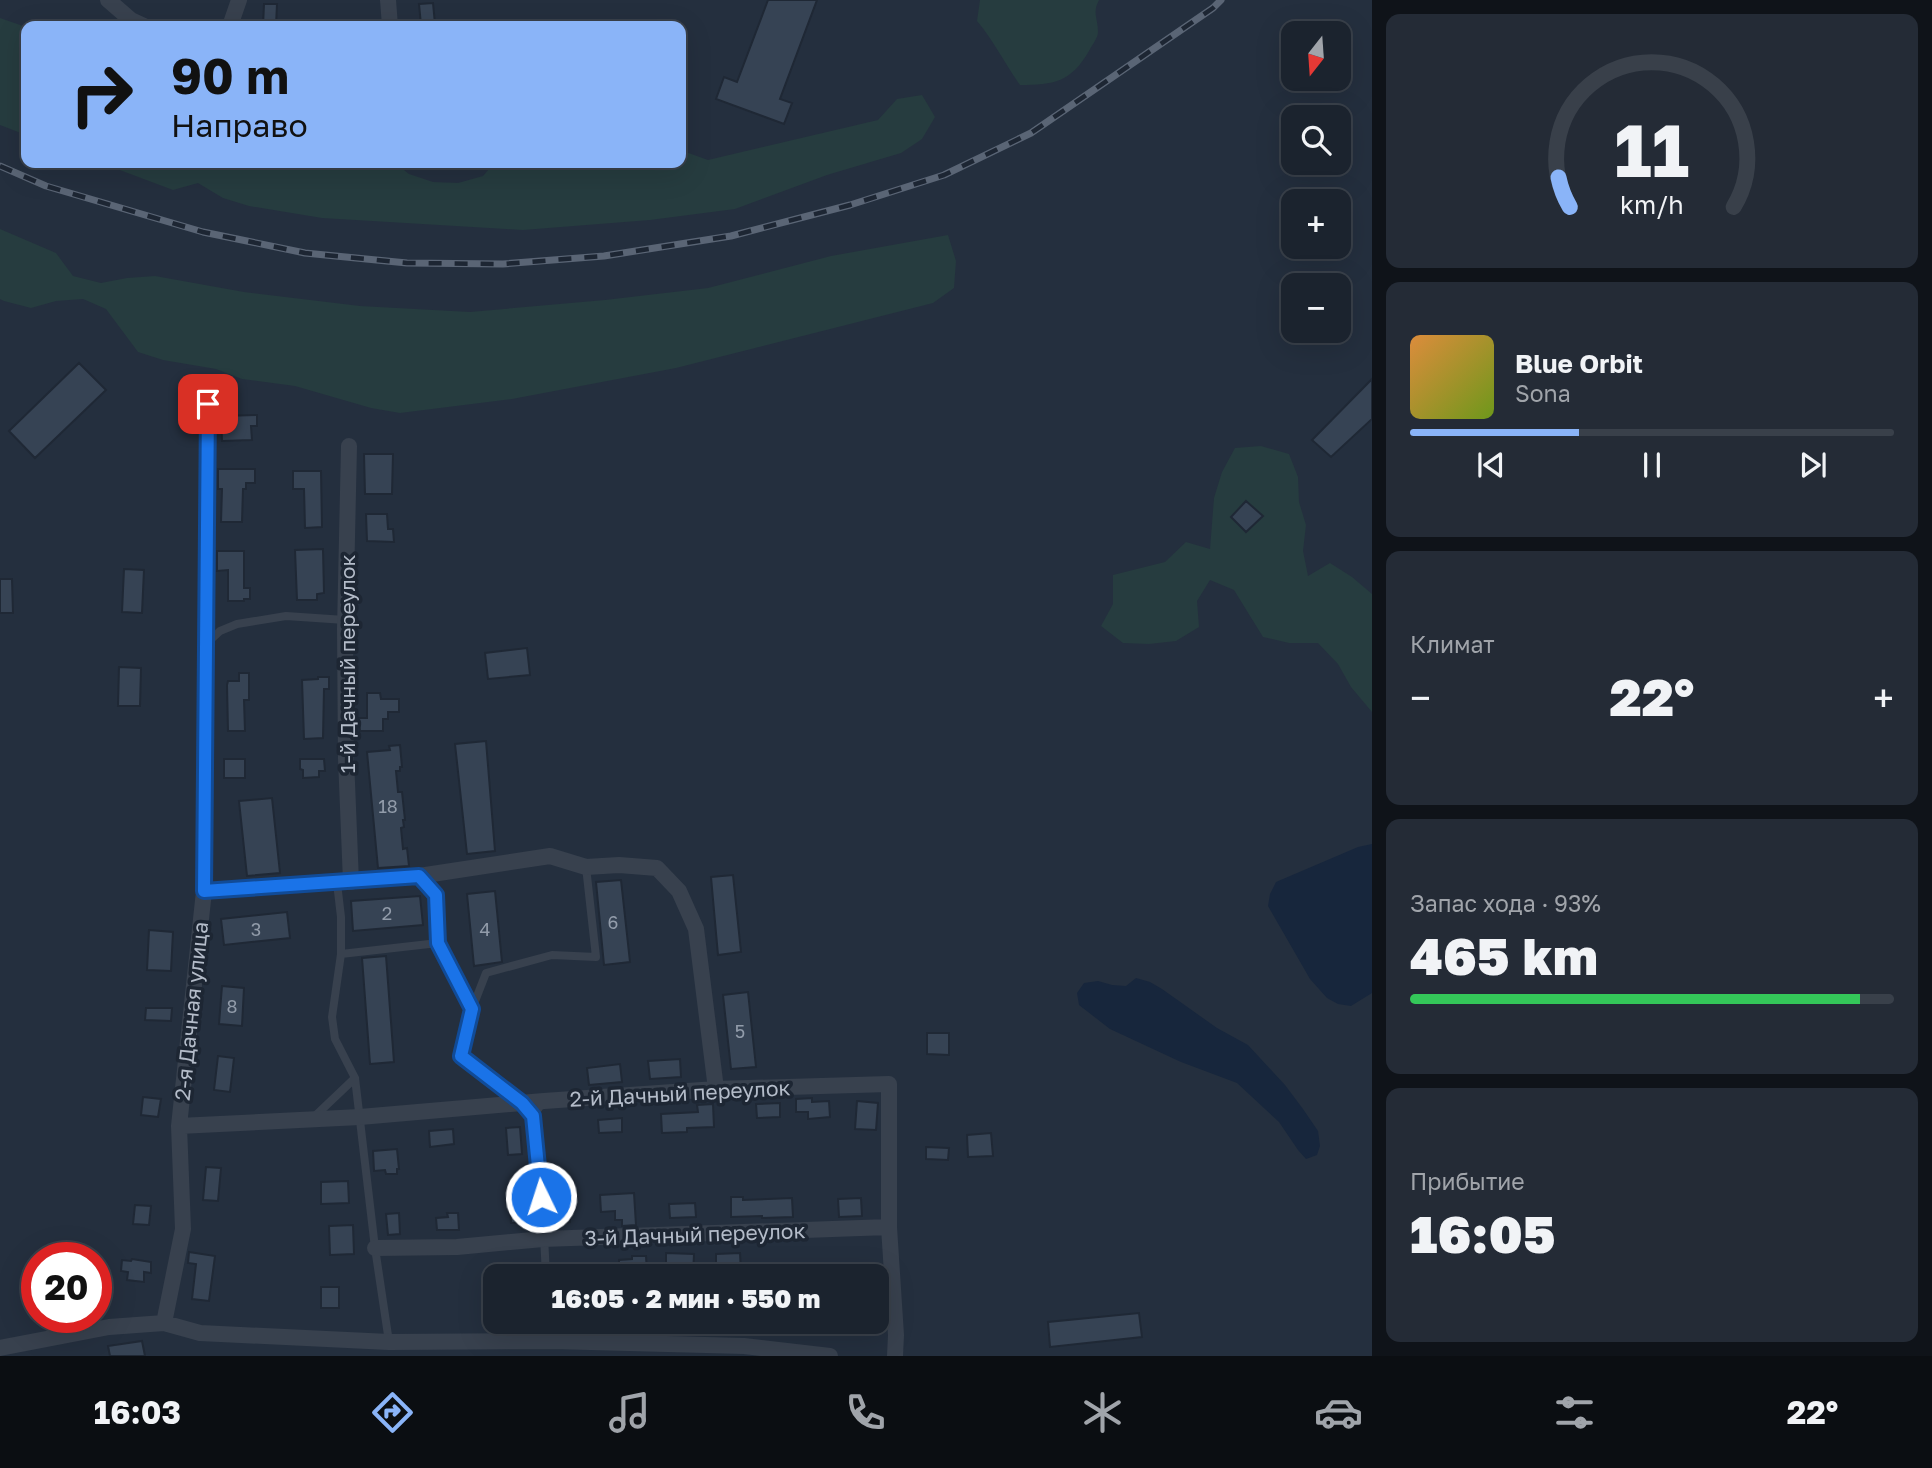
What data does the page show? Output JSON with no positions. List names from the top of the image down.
{
  "streets": {
    "street": [
      "1-й Дачный переулок",
      "2-я Дачная улица",
      "2-й Дачный переулок",
      "3-й Дачный переулок"
    ]
  },
  "crossings": [
    ["2-я Дачная улица", "2-й Дачный переулок"],
    ["2-й Дачный переулок", "3-й Дачный переулок"]
  ],
  "house_numbers": [
    "18",
    "2",
    "6",
    "3",
    "4",
    "8",
    "5"
  ],
  "north": "bottom",
  "page": {
    "map_buttons": ["+", "−"],
    "turn": ["90 m", "Направо"],
    "song": ["Blue Orbit", "Sona"],
    "tile": [
      "Климат",
      ["Запас хода · 93%", "465 km"],
      ["Прибытие", "16:05"]
    ],
    "heat": ["−", "22°", "+"],
    "limit": "20",
    "trip": "16:05 · 2 мин · 550 m",
    "tabs": ["16:03", "22°"],
    "gauge": ["11", "km/h"]
  }
}
